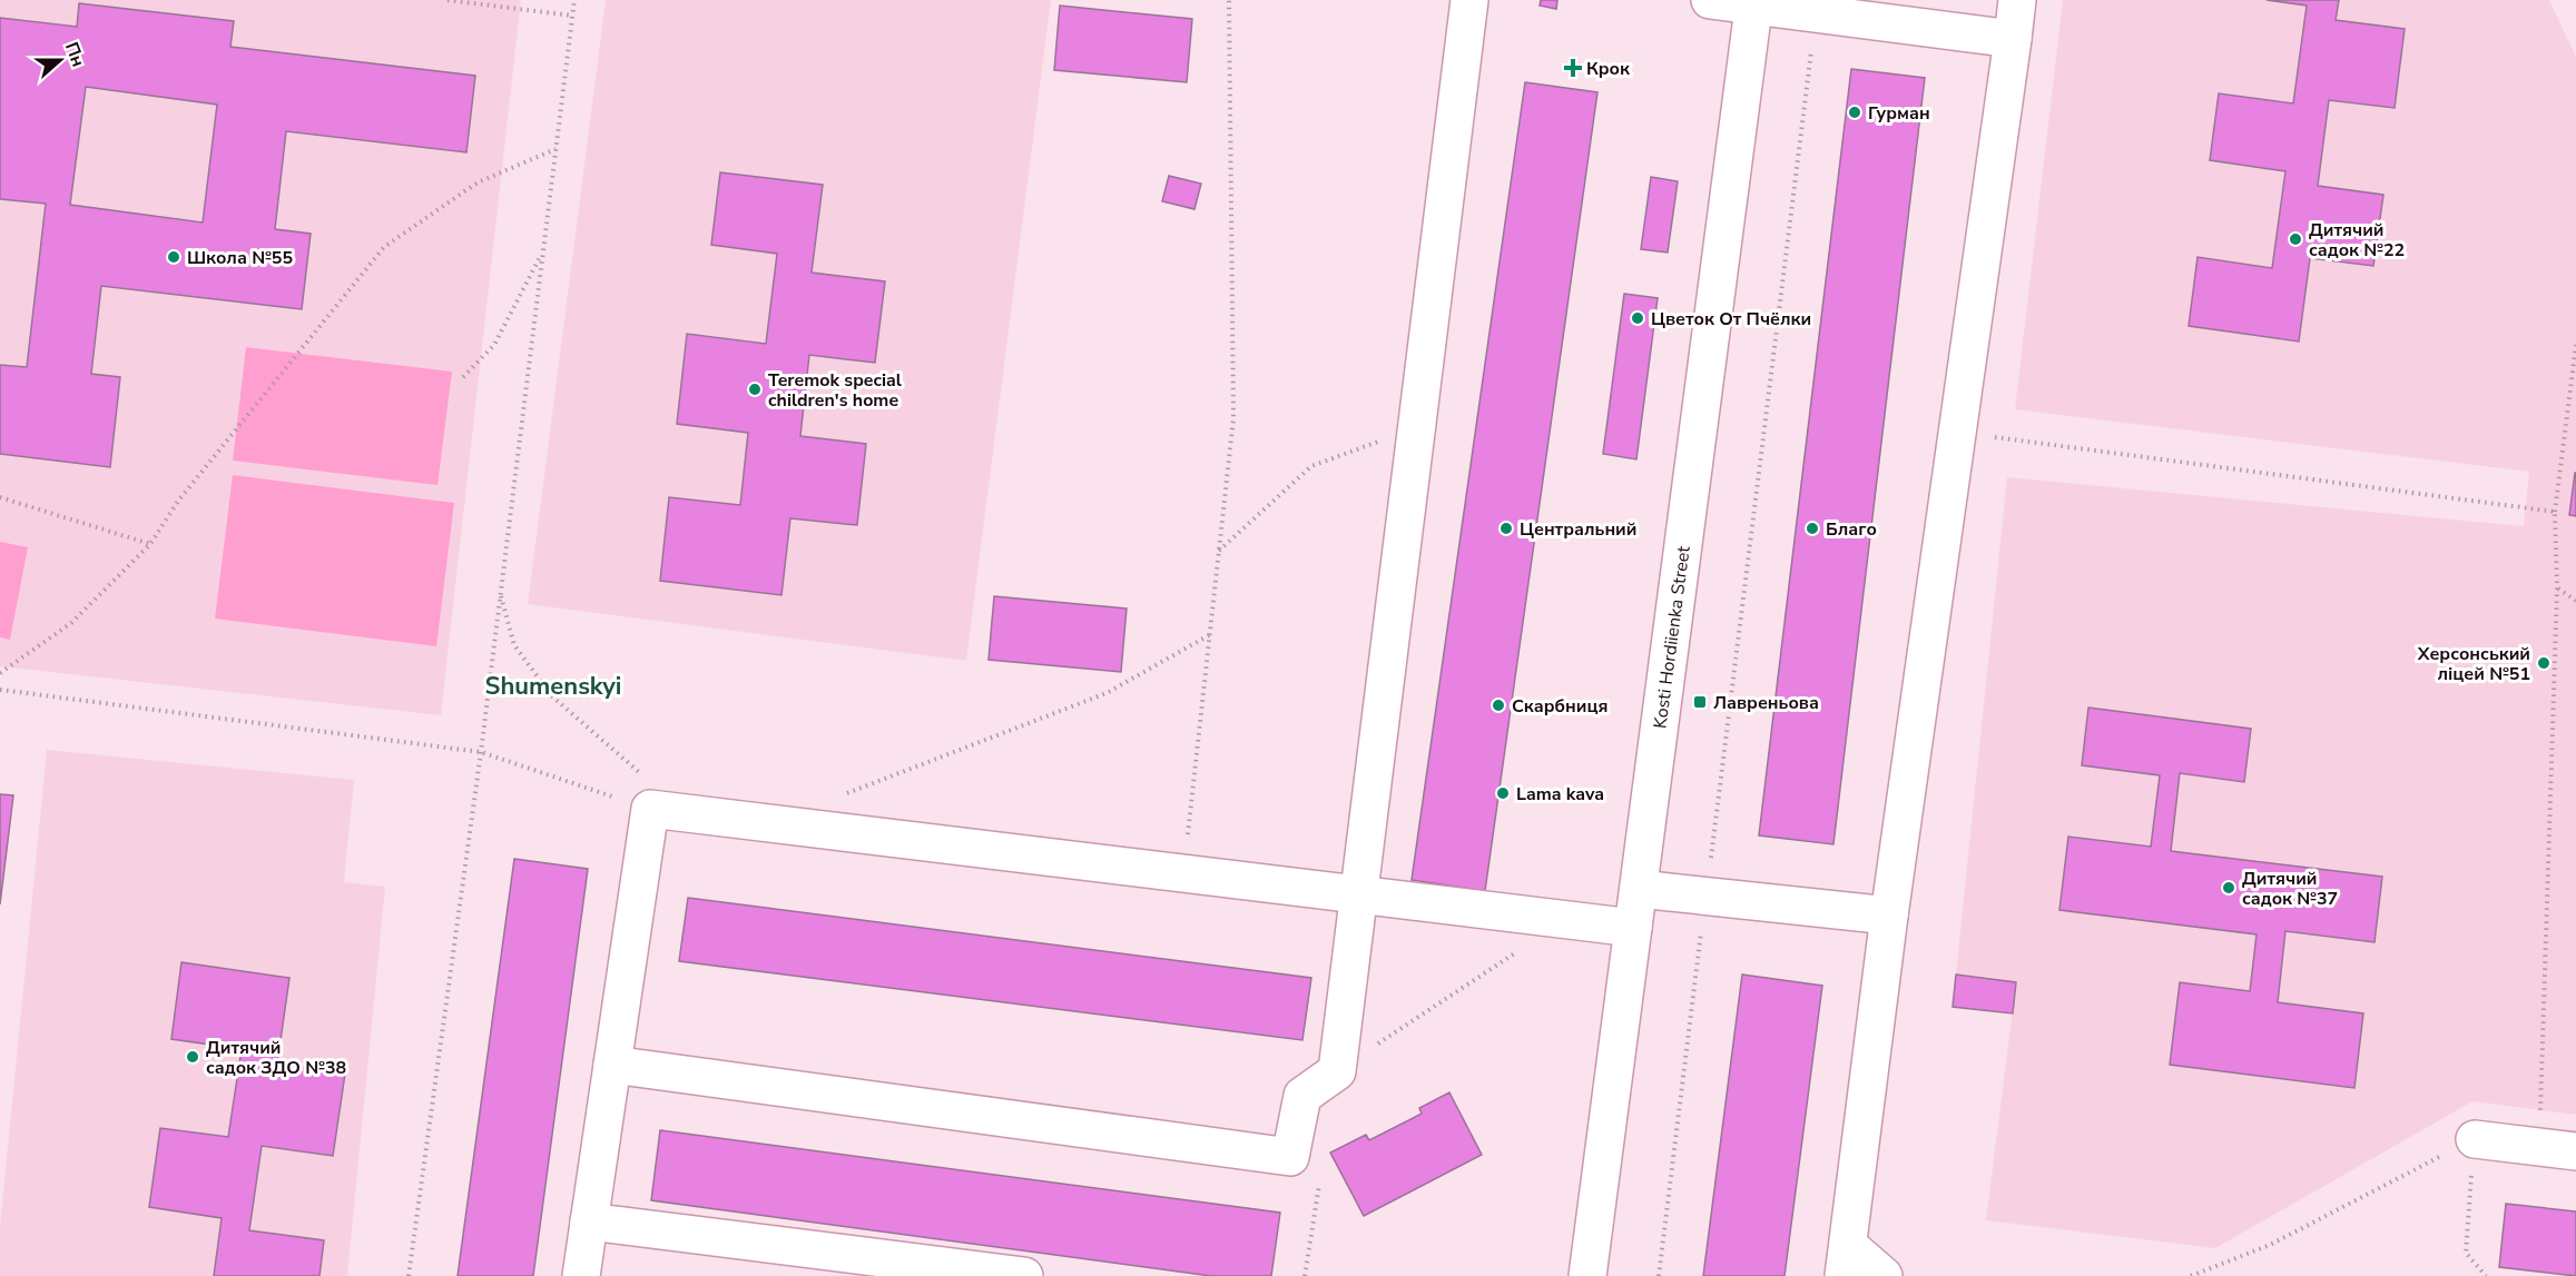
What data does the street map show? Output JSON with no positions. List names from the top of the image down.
{
  "streets": {
    "street": ["Kosti Hordiienka Street"]
  },
  "districts": ["Shumenskyi"],
  "places": {
    "health": ["Крок"],
    "other": [
      "Гурман",
      "Дитячий садок №22",
      "Школа №55",
      "Цветок От Пчёлки",
      "Teremok special children's home",
      "Центральний",
      "Благо",
      "Херсонський ліцей №51",
      "Скарбниця",
      "Lama kava",
      "Дитячий садок №37",
      "Дитячий садок ЗДО №38"
    ],
    "transit": ["Лавреньова"]
  },
  "north": "right"
}
